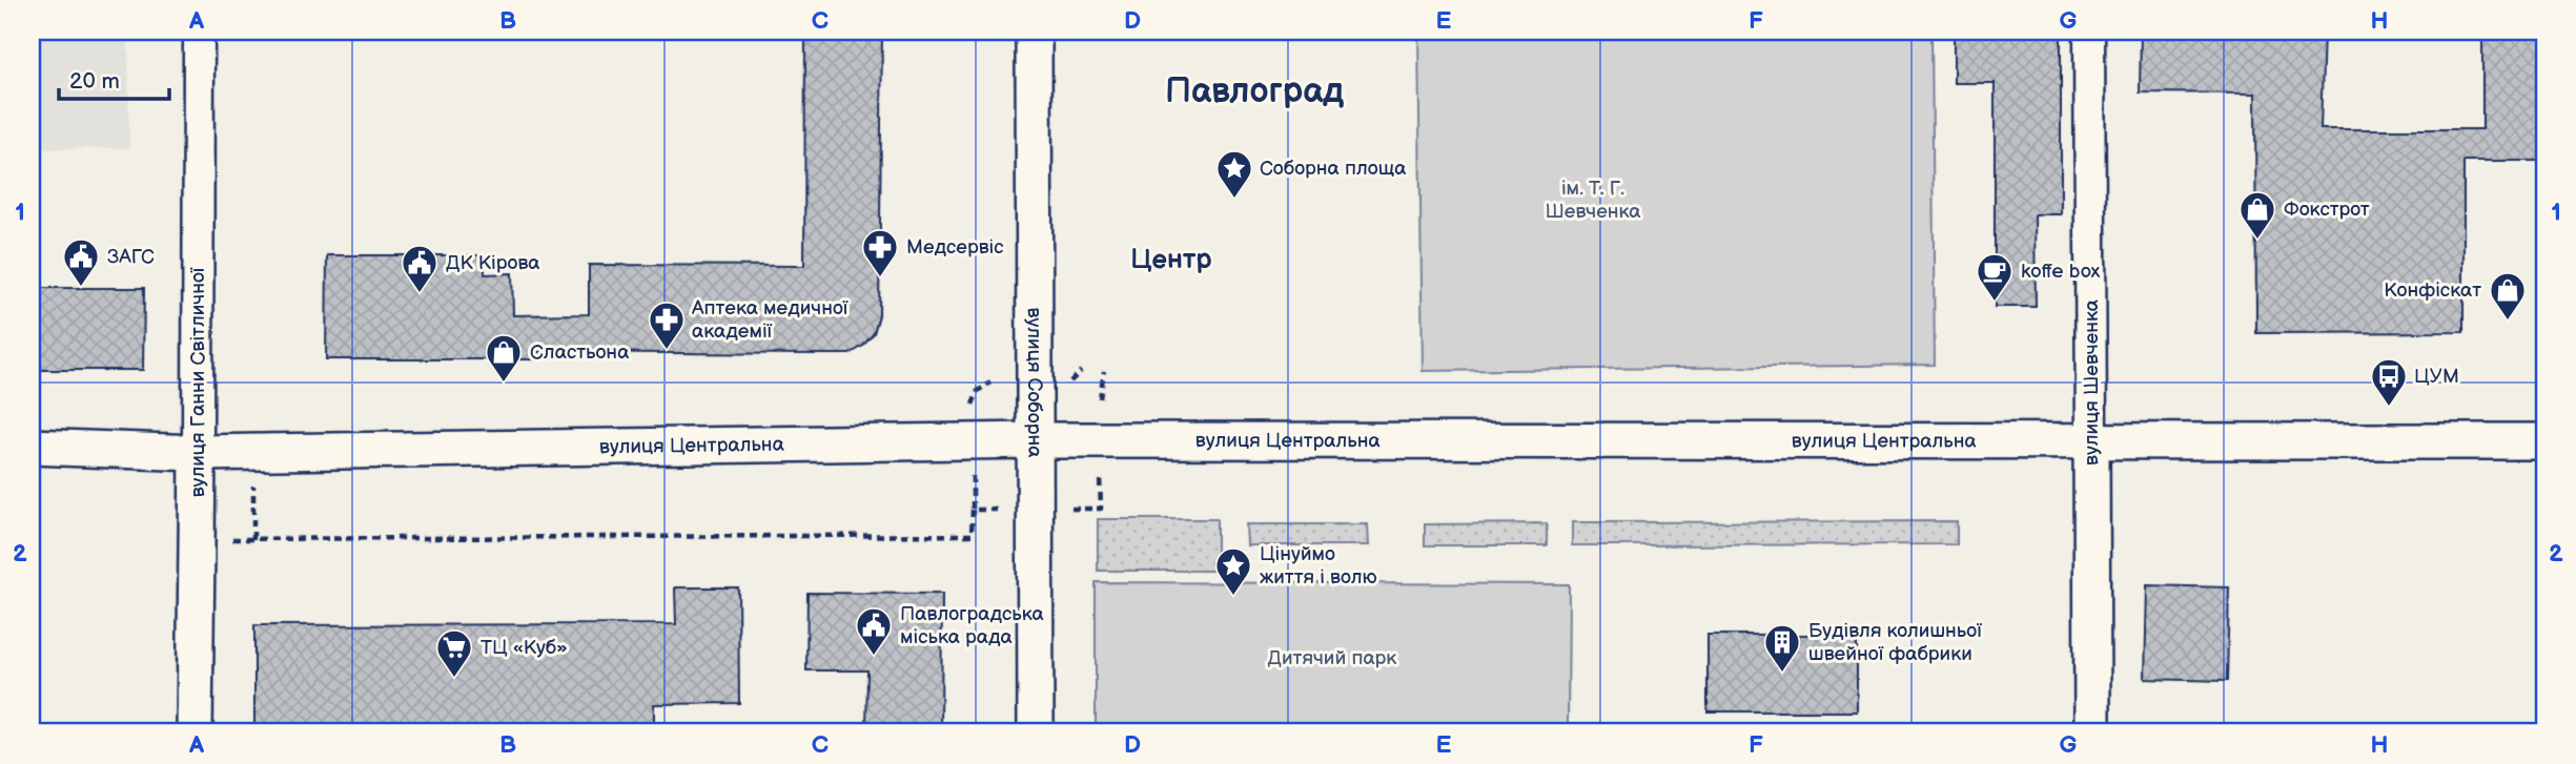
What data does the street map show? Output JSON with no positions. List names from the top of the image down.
{
  "streets": {
    "street": [
      "вулиця Ганни Світличної",
      "вулиця Соборна",
      "вулиця Шевченка",
      "вулиця Центральна"
    ]
  },
  "crossings": [
    ["вулиця Ганни Світличної", "вулиця Центральна"],
    ["вулиця Соборна", "вулиця Центральна"],
    ["вулиця Шевченка", "вулиця Центральна"]
  ],
  "districts": ["Павлоград", "Центр"],
  "parks": ["ім. Т. Г. Шевченка", "Дитячий парк"],
  "places": {
    "place": ["Соборна площа", "Цінуймо життя і волю"],
    "shop": ["Фокстрот", "Конфіскат", "Сластьона"],
    "pharmacy": ["Медсервіс", "Аптека медичної академії"],
    "public building": ["ЗАГС", "ДК Кірова", "Павлоградська міська рада"],
    "cafe": ["koffe box"],
    "bus stop": ["ЦУМ"],
    "building": ["Будівля колишньої швейної фабрики"],
    "supermarket": ["ТЦ «Куб»"]
  },
  "scale_bar": "20 m",
  "grid": {
    "columns": [
      "A",
      "B",
      "C",
      "D",
      "E",
      "F",
      "G",
      "H"
    ],
    "rows": ["1", "2"]
  }
}
